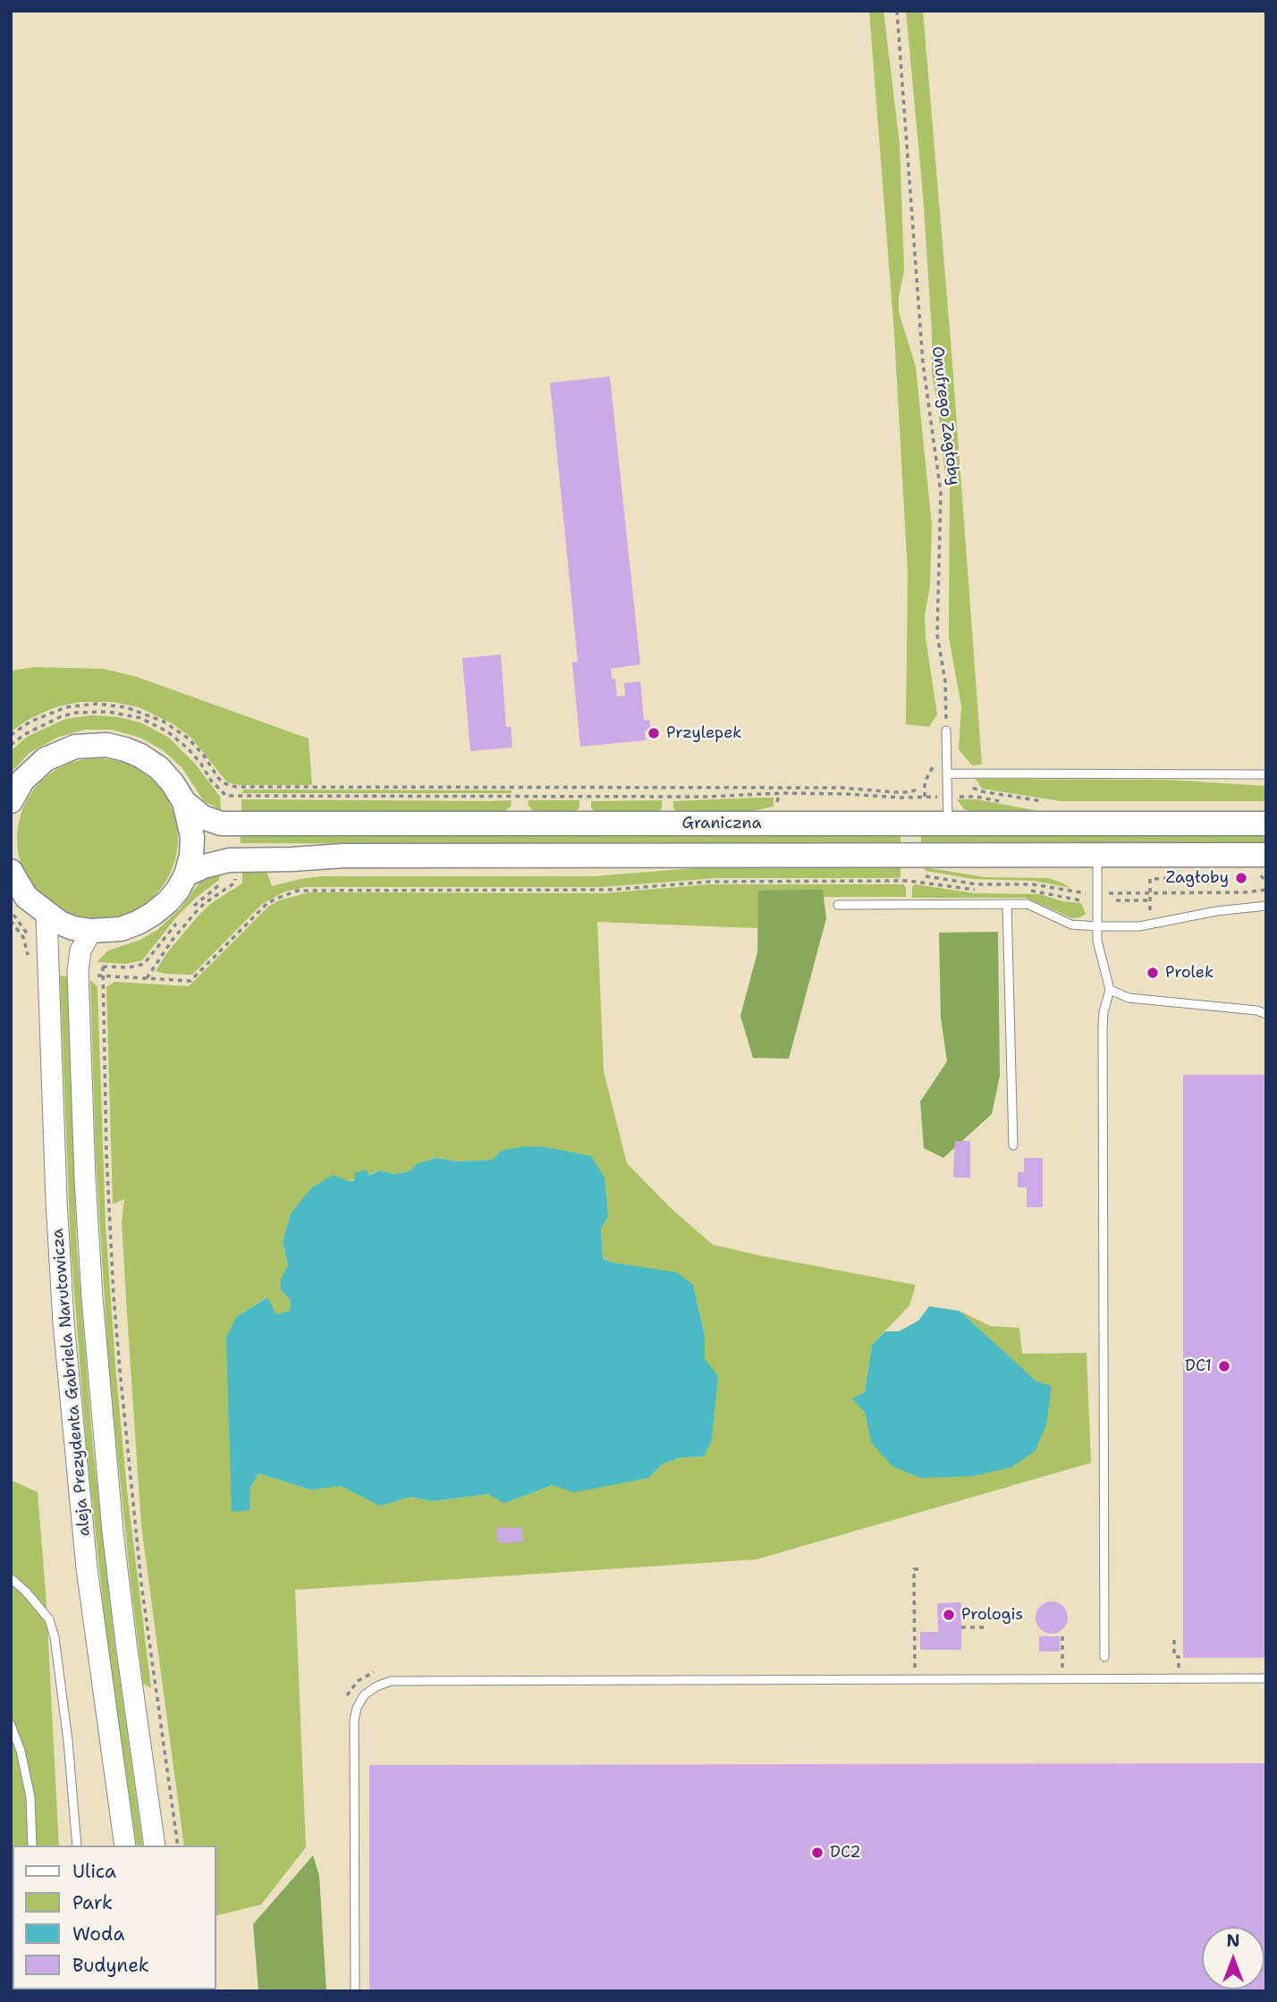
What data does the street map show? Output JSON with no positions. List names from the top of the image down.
{
  "streets": {
    "main road": ["Graniczna"],
    "street": ["aleja Prezydenta Gabriela Narutowicza"],
    "path": ["Onufrego Zagłoby"]
  },
  "places": [
    "Przylepek",
    "Zagłoby",
    "Prolek",
    "DC1",
    "Prologis",
    "DC2"
  ],
  "legend": [
    "Ulica",
    "Park",
    "Woda",
    "Budynek"
  ],
  "north": "top"
}
